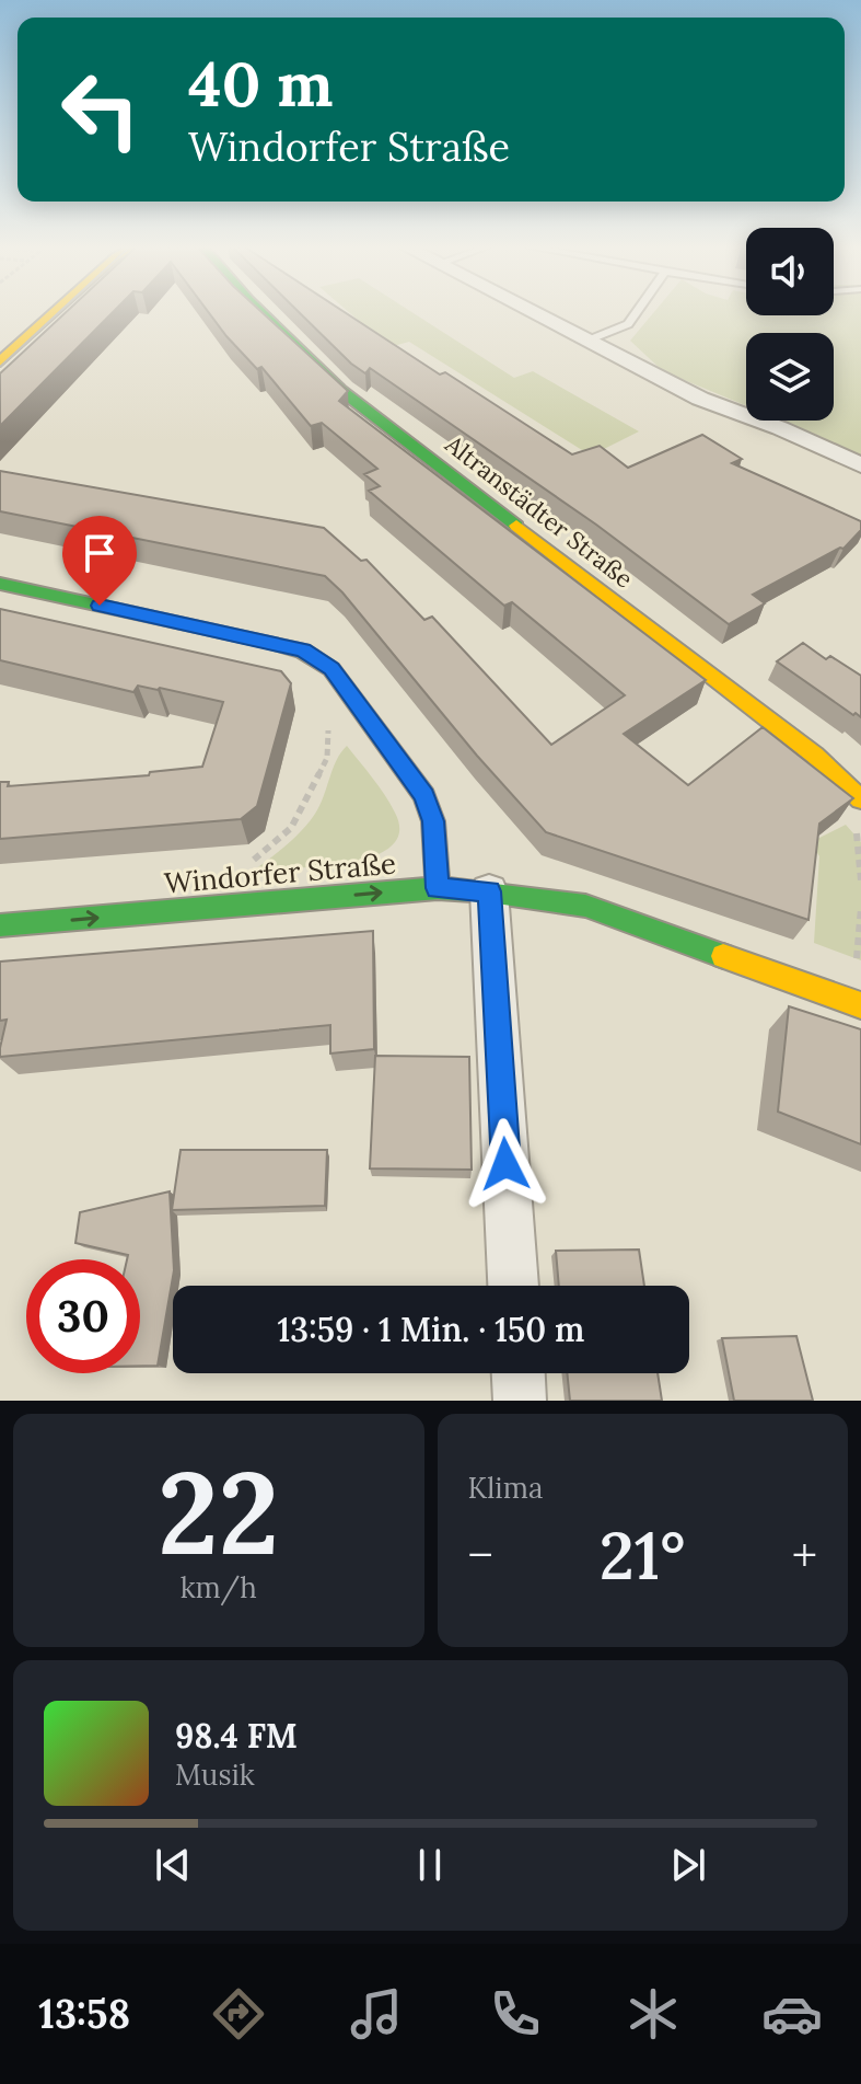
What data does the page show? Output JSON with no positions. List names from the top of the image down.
{
  "streets": {
    "street": ["Altranstädter Straße", "Windorfer Straße"]
  },
  "one_way": ["Windorfer Straße"],
  "page": {
    "turn": ["40 m", "Windorfer Straße"],
    "limit": "30",
    "trip": "13:59 · 1 Min. · 150 m",
    "tile": [
      ["22", "km/h"],
      "Klima"
    ],
    "heat": ["−", "21°", "+"],
    "song": ["98.4 FM", "Musik"],
    "tabs": "13:58"
  }
}
